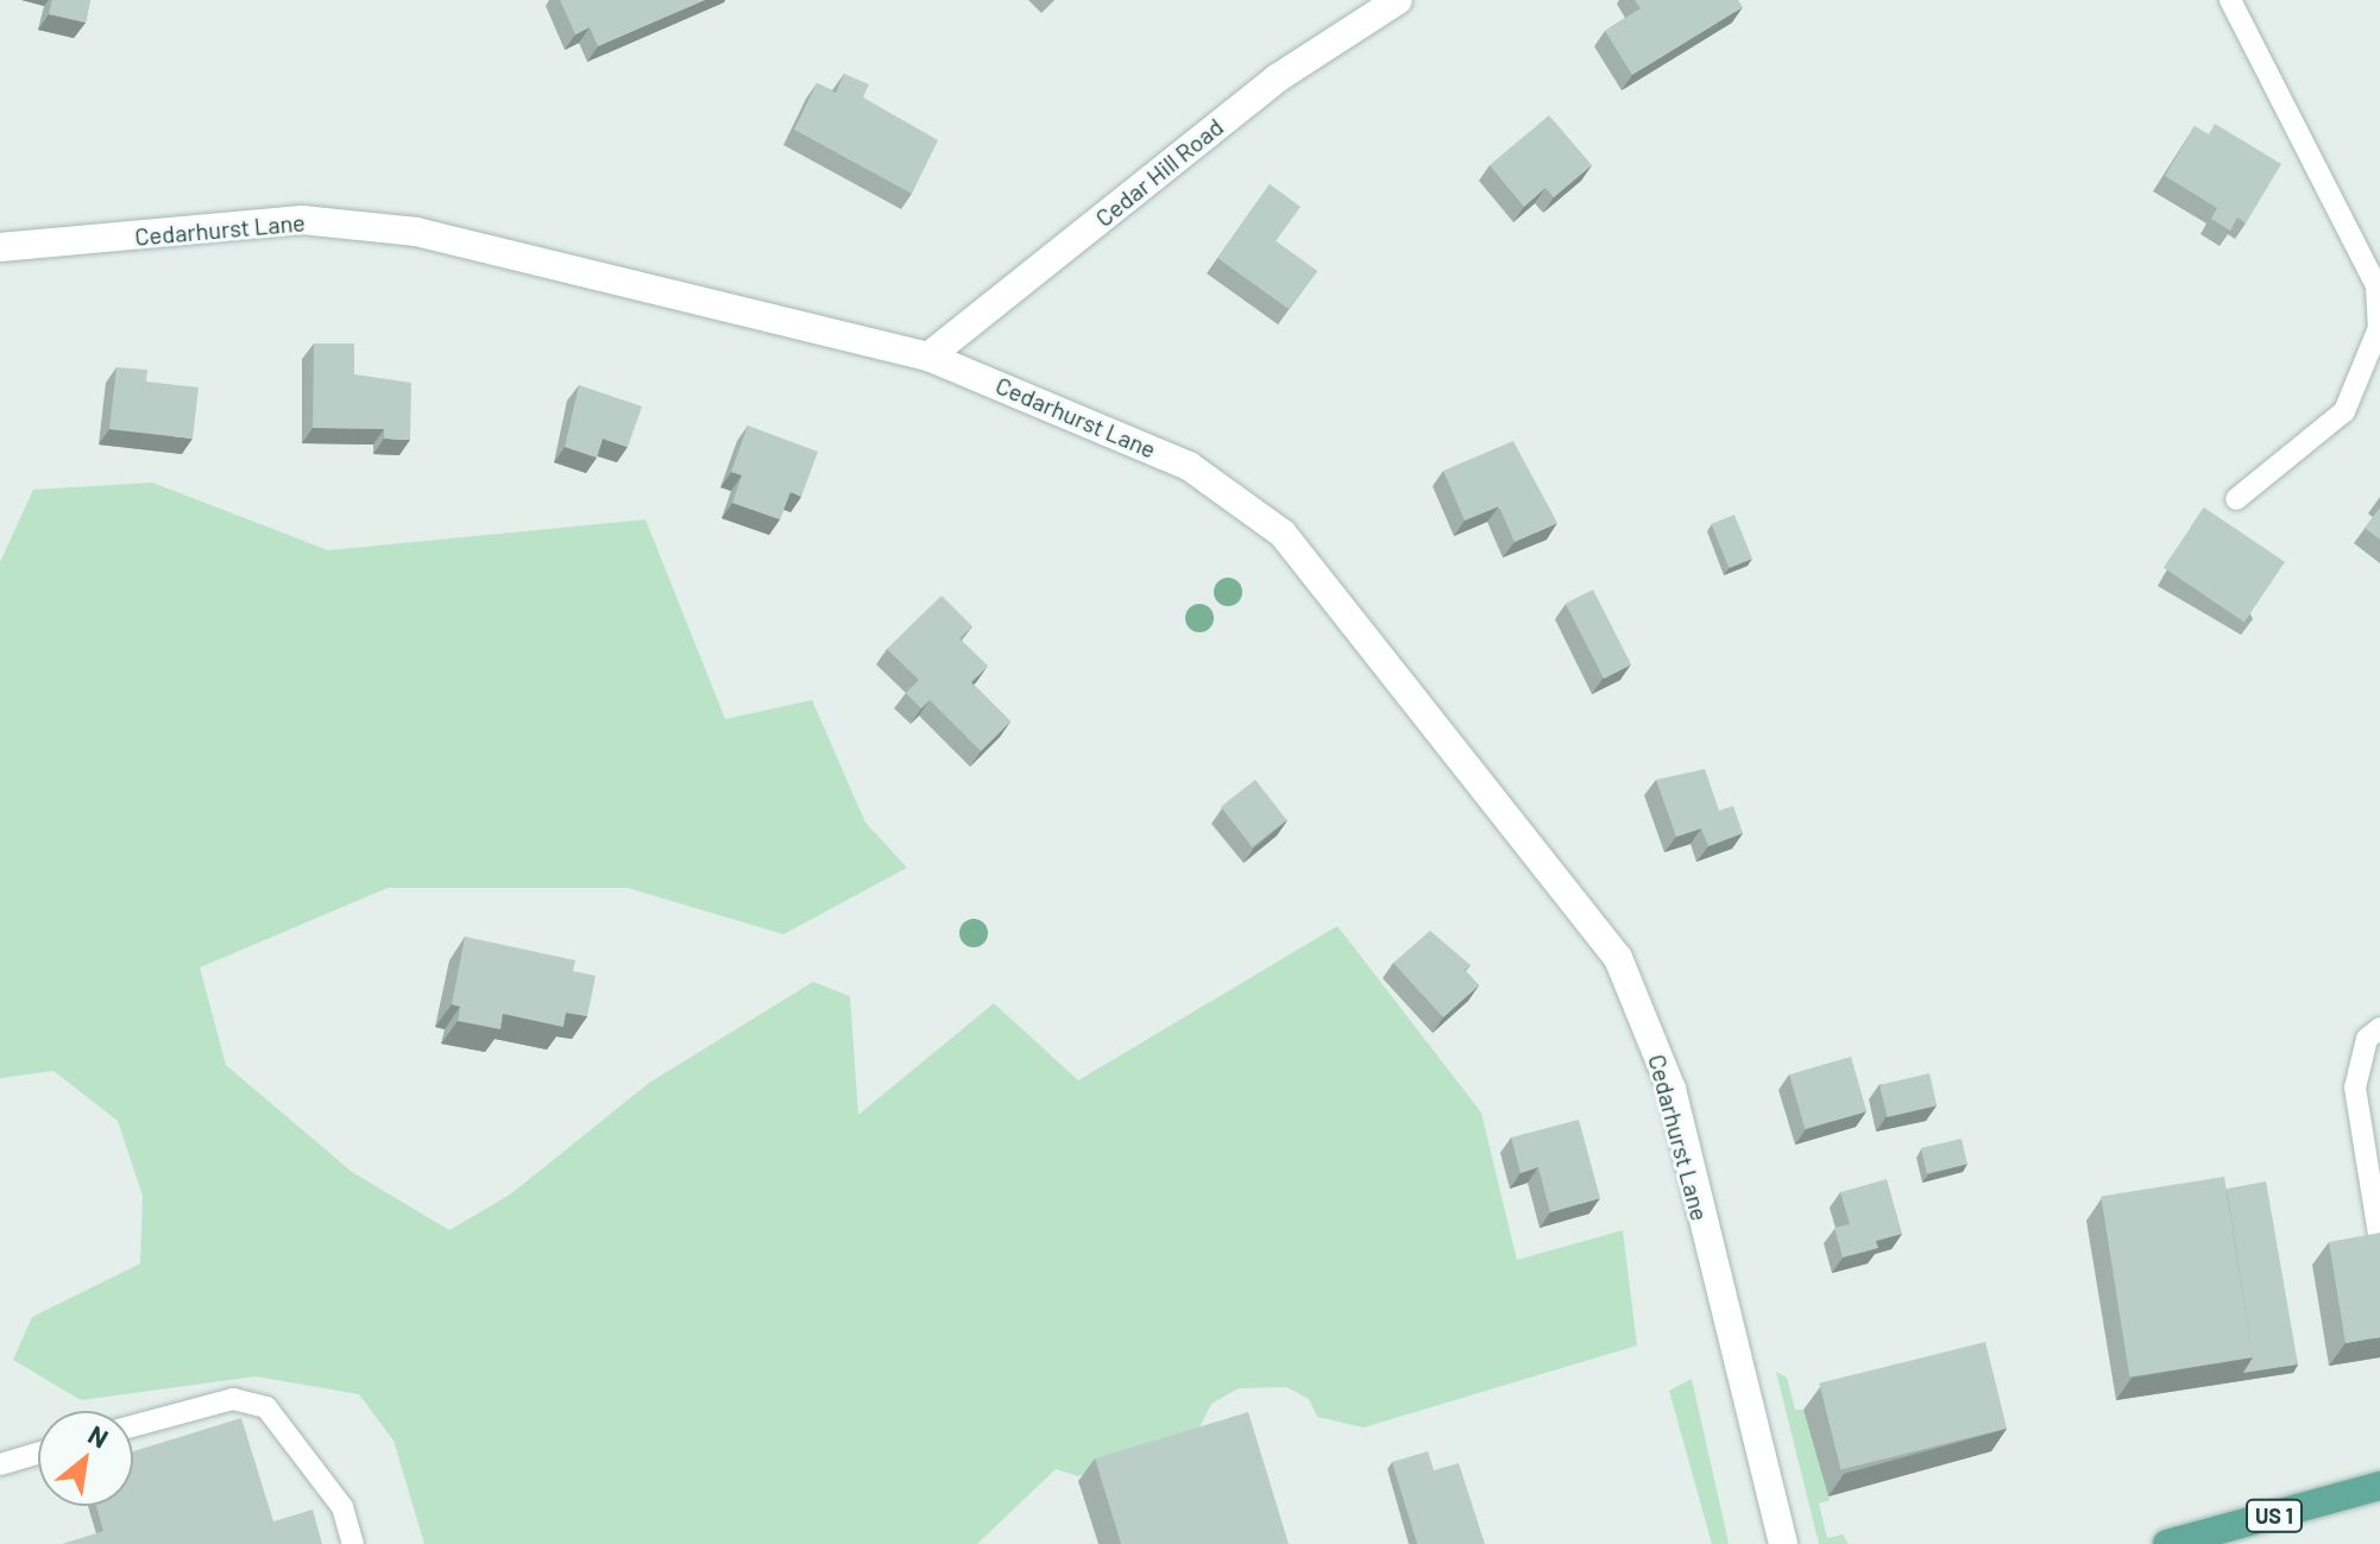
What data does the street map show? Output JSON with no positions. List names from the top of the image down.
{
  "streets": {
    "main road": ["US 1"],
    "street": ["Cedar Hill Road", "Cedarhurst Lane"]
  },
  "crossings": [
    ["Cedar Hill Road", "Cedarhurst Lane"]
  ],
  "north": "top right"
}
